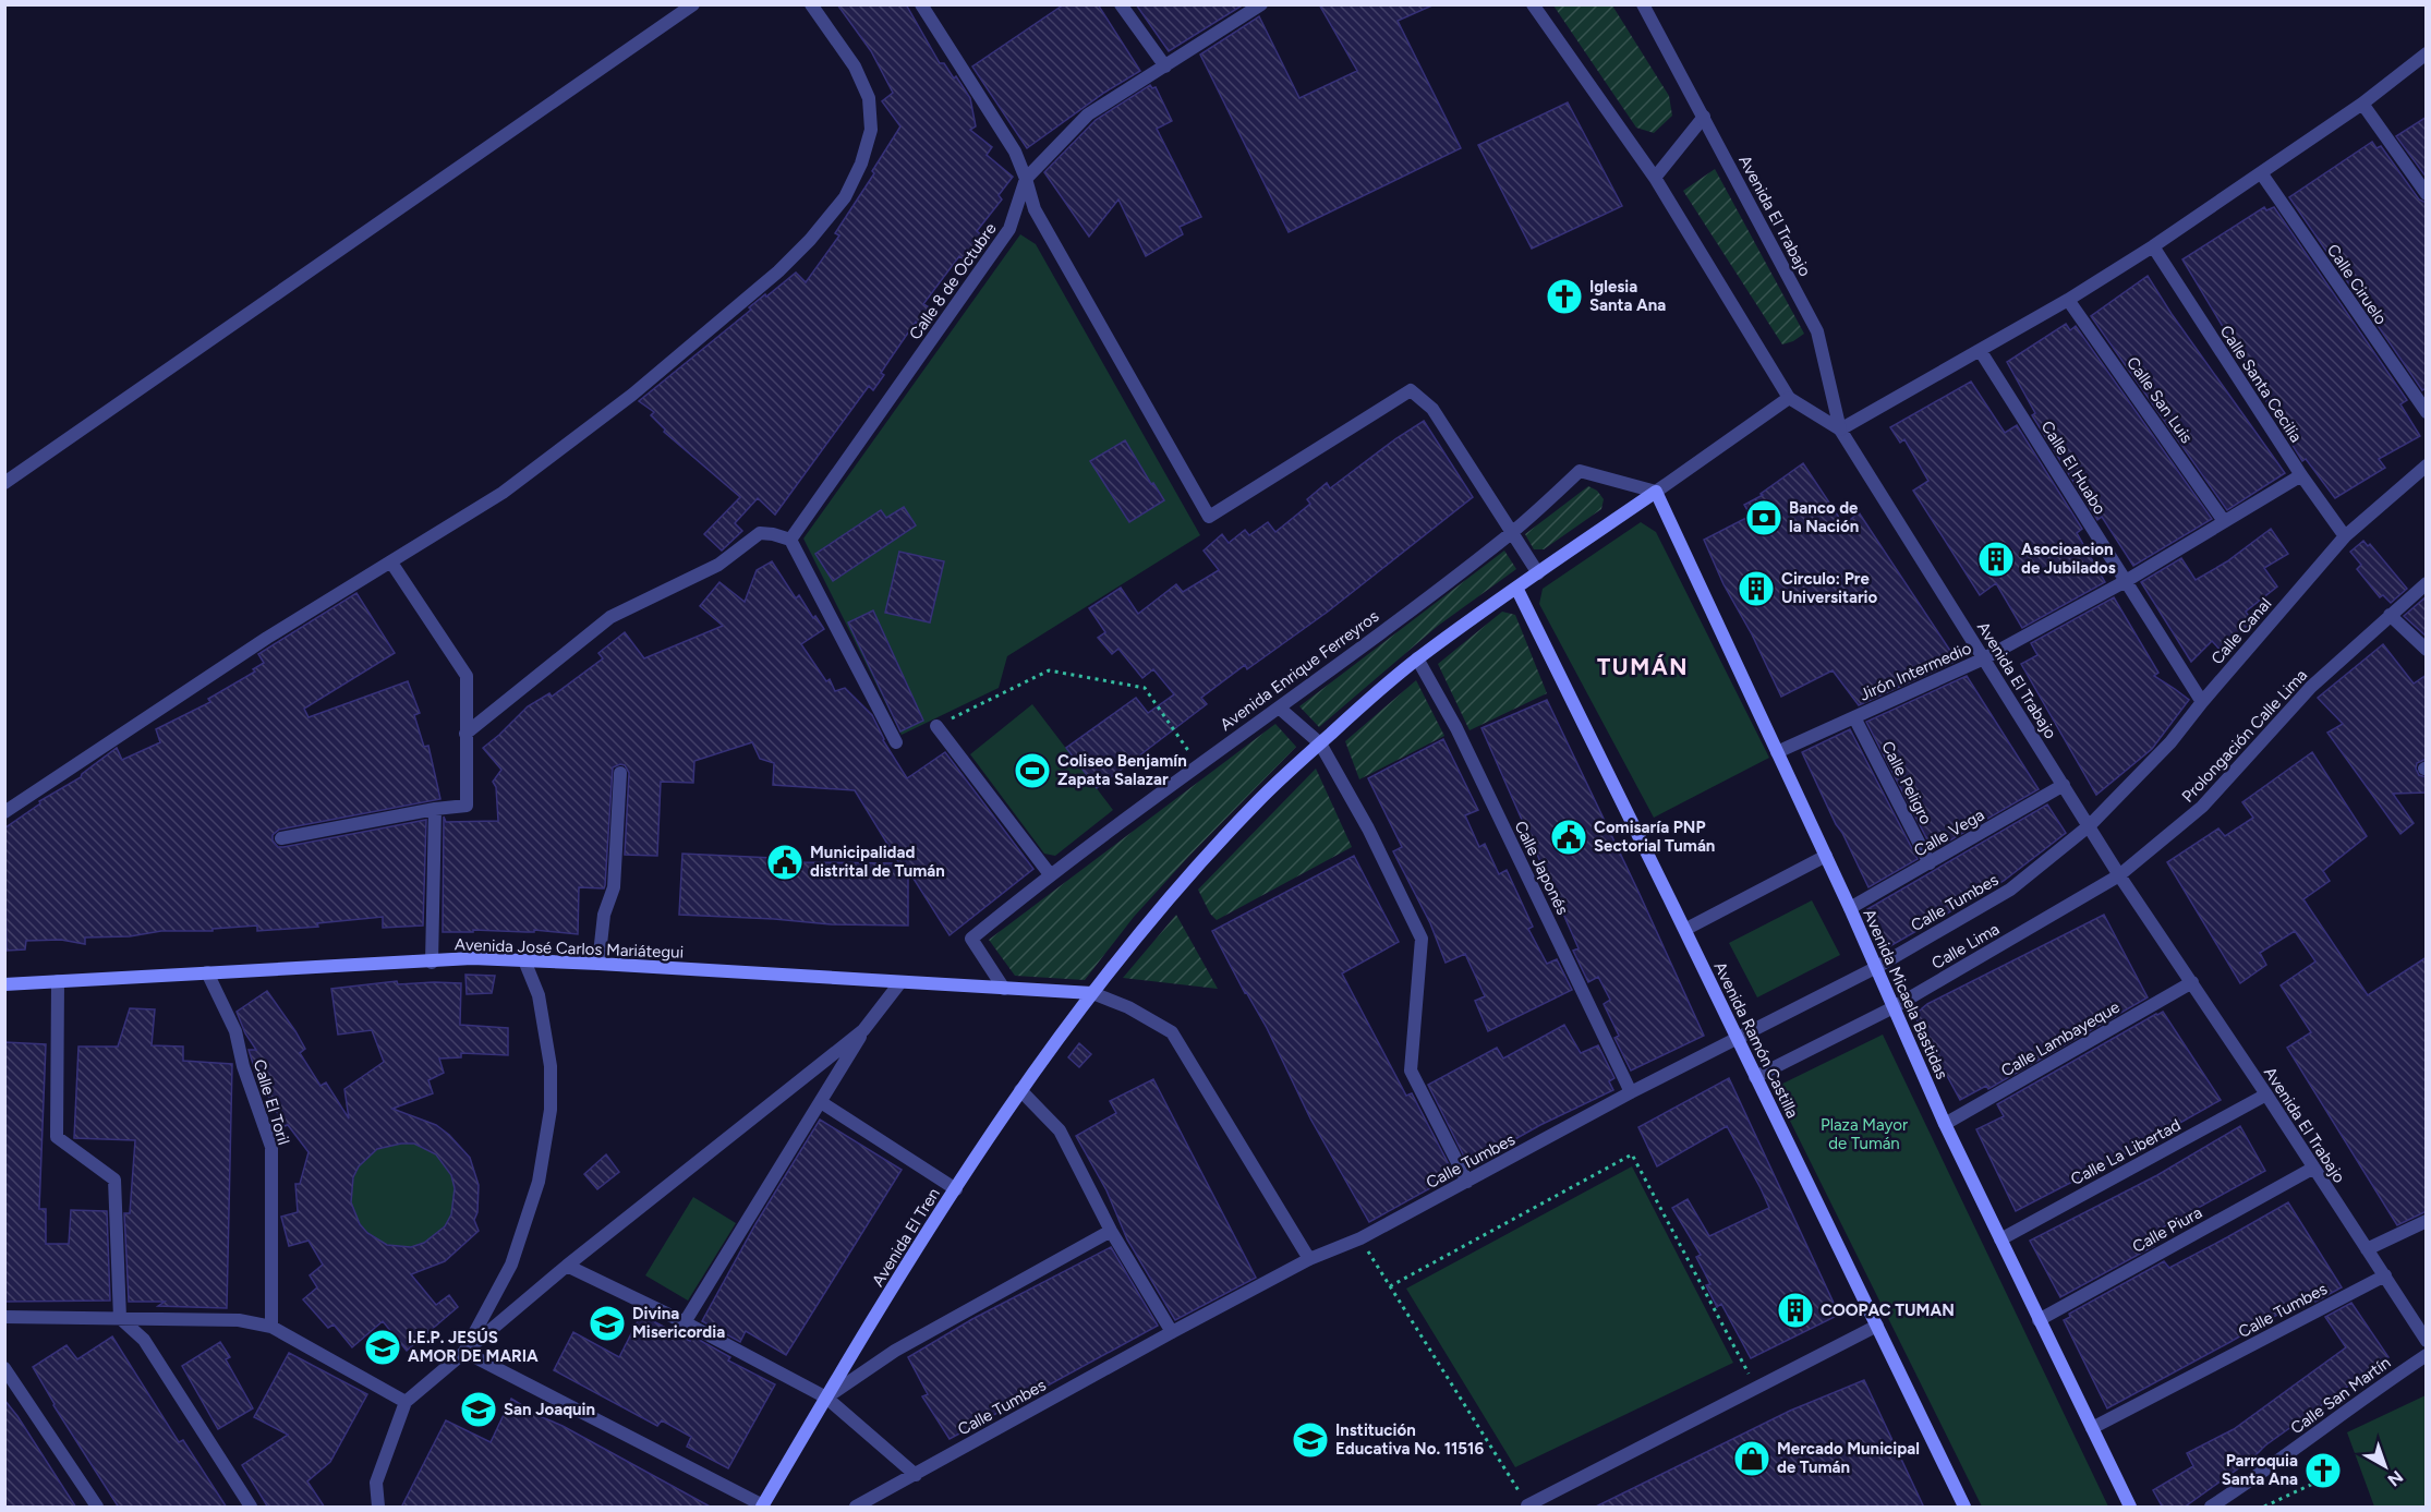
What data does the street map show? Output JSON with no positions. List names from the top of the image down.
{
  "streets": {
    "main road": [
      "Avenida José Carlos Mariátegui",
      "Avenida Micaela Bastidas",
      "Avenida Ramón Castilla",
      "Avenida El Tren"
    ],
    "street": [
      "Avenida El Trabajo",
      "Calle 8 de Octubre",
      "Calle Ciruelo",
      "Calle Santa Cecilia",
      "Calle San Luis",
      "Calle El Huabo",
      "Calle Canal",
      "Avenida Enrique Ferreyros",
      "Jirón Intermedio",
      "Prolongación Calle Lima",
      "Calle Peligro",
      "Calle Vega",
      "Calle Japonés",
      "Calle Tumbes",
      "Calle Lima",
      "Calle Lambayeque",
      "Calle El Toril",
      "Calle La Libertad",
      "Calle Piura",
      "Calle San Martín"
    ]
  },
  "crossings": [
    ["Avenida El Trabajo", "Calle Canal"],
    ["Avenida El Trabajo", "Jirón Intermedio"],
    ["Avenida El Trabajo", "Prolongación Calle Lima"],
    ["Avenida El Trabajo", "Calle Vega"],
    ["Avenida El Trabajo", "Calle Tumbes"],
    ["Avenida El Trabajo", "Calle Lima"],
    ["Avenida El Trabajo", "Calle Lambayeque"],
    ["Avenida El Trabajo", "Calle La Libertad"],
    ["Avenida El Trabajo", "Calle Piura"],
    ["Calle Santa Cecilia", "Calle Canal"],
    ["Calle Santa Cecilia", "Jirón Intermedio"],
    ["Calle San Luis", "Jirón Intermedio"],
    ["Calle El Huabo", "Calle Canal"],
    ["Calle El Huabo", "Jirón Intermedio"],
    ["Calle Canal", "Calle Tumbes"],
    ["Avenida Enrique Ferreyros", "Avenida José Carlos Mariátegui"],
    ["Avenida Enrique Ferreyros", "Avenida Micaela Bastidas"],
    ["Avenida Enrique Ferreyros", "Avenida El Tren"],
    ["Jirón Intermedio", "Calle Peligro"],
    ["Jirón Intermedio", "Avenida Micaela Bastidas"],
    ["Prolongación Calle Lima", "Calle Lima"],
    ["Calle Peligro", "Calle Vega"],
    ["Calle Vega", "Avenida Micaela Bastidas"],
    ["Calle Japonés", "Calle Tumbes"],
    ["Calle Japonés", "Avenida El Tren"],
    ["Calle Tumbes", "Avenida Micaela Bastidas"],
    ["Calle Tumbes", "Avenida Ramón Castilla"],
    ["Calle Lima", "Avenida Micaela Bastidas"],
    ["Calle Lima", "Avenida Ramón Castilla"],
    ["Avenida José Carlos Mariátegui", "Calle El Toril"],
    ["Avenida José Carlos Mariátegui", "Avenida El Tren"],
    ["Avenida Micaela Bastidas", "Calle Lambayeque"],
    ["Avenida Micaela Bastidas", "Calle La Libertad"],
    ["Avenida Micaela Bastidas", "Calle Piura"],
    ["Avenida Micaela Bastidas", "Avenida El Tren"],
    ["Avenida Ramón Castilla", "Avenida El Tren"]
  ],
  "districts": ["TUMÁN"],
  "parks": ["Plaza Mayor de Tumán"],
  "places": {
    "church": ["Iglesia Santa Ana", "Parroquia Santa Ana"],
    "bank": ["Banco de la Nación"],
    "building": ["Asocioacion de Jubilados", "Circulo: Pre Universitario", "COOPAC TUMAN"],
    "sports": ["Coliseo Benjamín Zapata Salazar"],
    "public building": ["Comisaría PNP Sectorial Tumán", "Municipalidad distrital de Tumán"],
    "school or university": [
      "Divina Misericordia",
      "I.E.P. JESÚS AMOR DE MARIA",
      "San Joaquin",
      "Institución Educativa No. 11516"
    ],
    "shop": ["Mercado Municipal de Tumán"]
  },
  "north": "bottom right"
}
